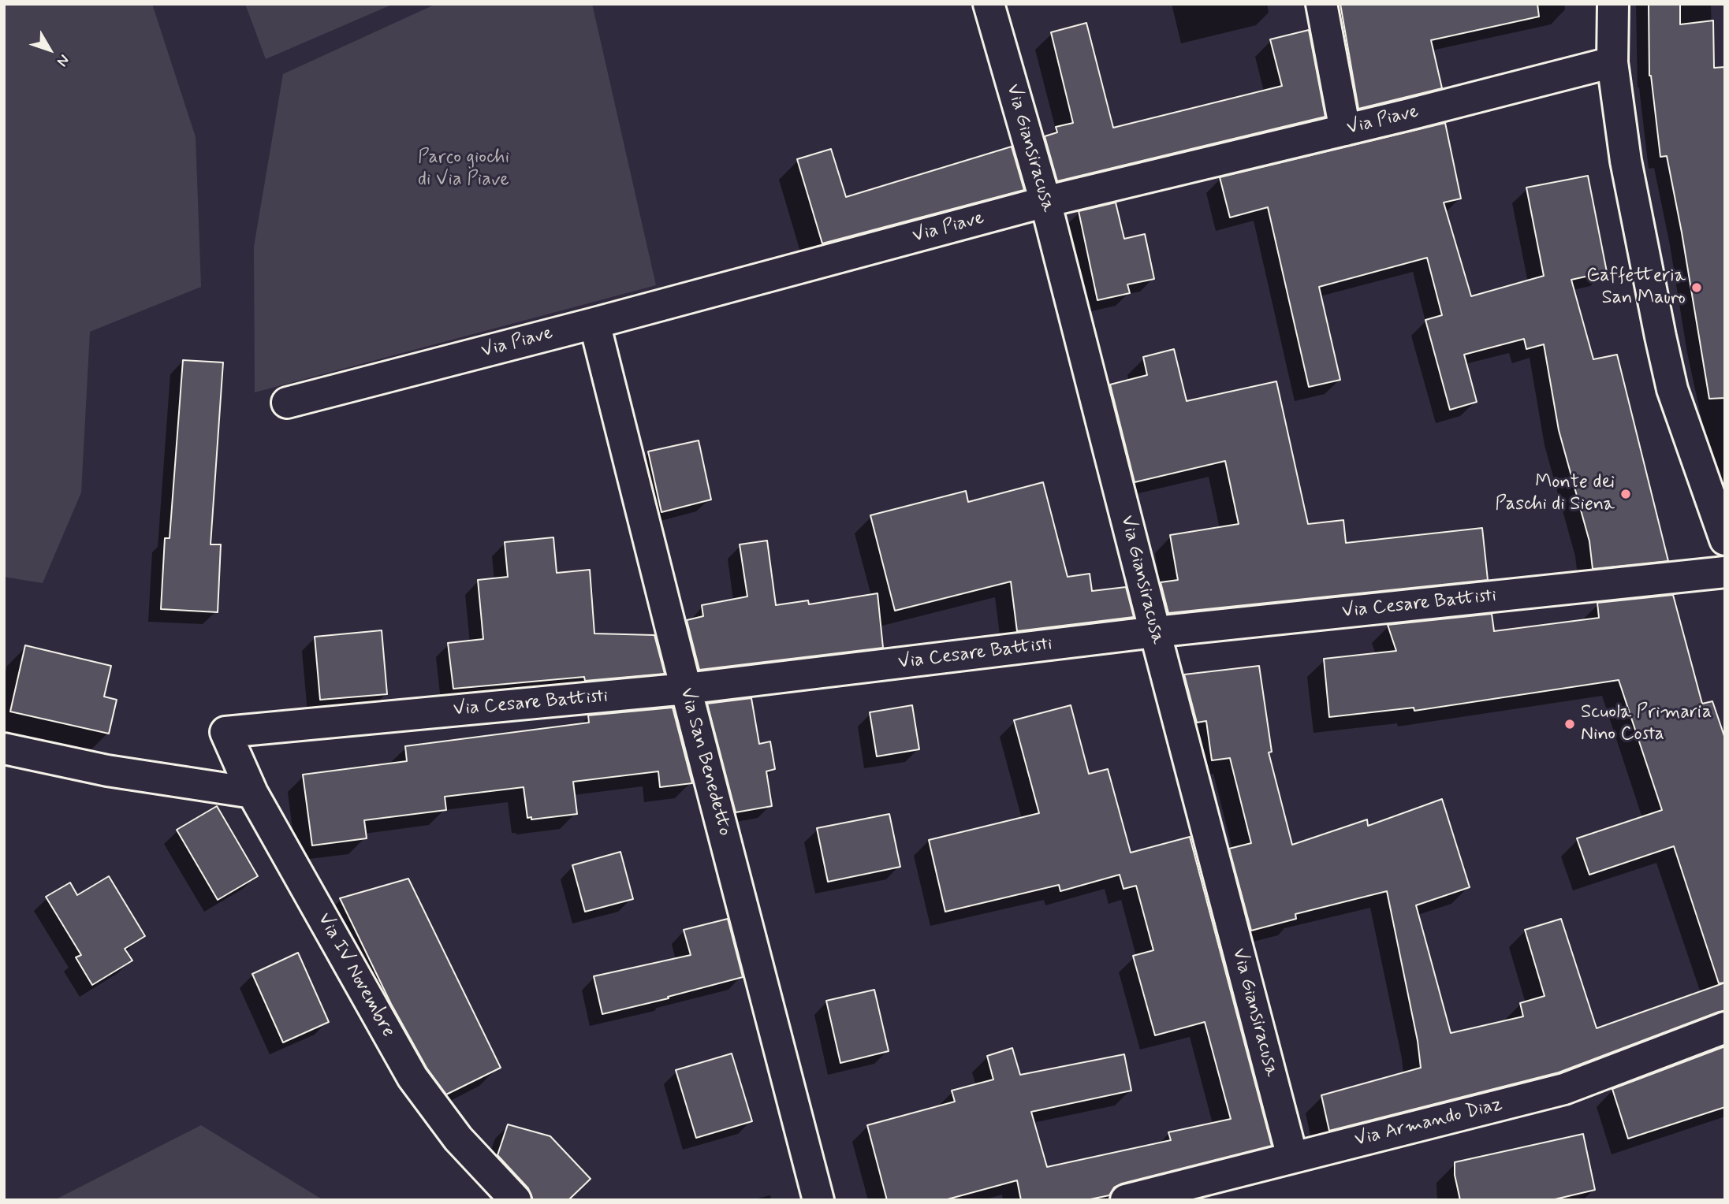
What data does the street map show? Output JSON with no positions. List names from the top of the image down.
{
  "streets": {
    "street": [
      "Via Piave",
      "Via Giansiracusa",
      "Via Cesare Battisti",
      "Via San Benedetto",
      "Via IV Novembre",
      "Via Armando Diaz"
    ]
  },
  "crossings": [
    ["Via Piave", "Via Giansiracusa"],
    ["Via Piave", "Via San Benedetto"],
    ["Via Giansiracusa", "Via Cesare Battisti"],
    ["Via Giansiracusa", "Via Armando Diaz"],
    ["Via Cesare Battisti", "Via San Benedetto"],
    ["Via Cesare Battisti", "Via IV Novembre"]
  ],
  "parks": ["Parco giochi di Via Piave"],
  "places": ["Caffetteria San Mauro", "Monte dei Paschi di Siena", "Scuola Primaria Nino Costa"],
  "north": "bottom right"
}
